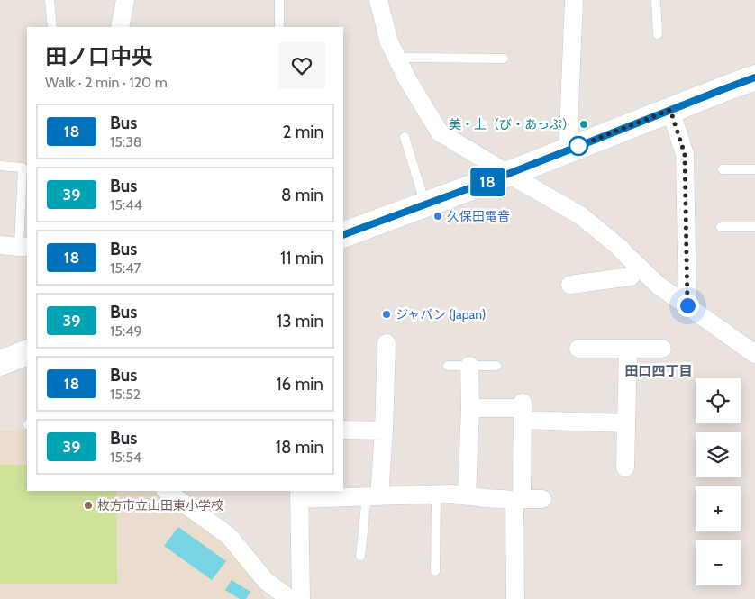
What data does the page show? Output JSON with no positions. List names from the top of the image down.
{
  "districts": ["田口四丁目"],
  "places": [
    "美・上（び・あっぷ）",
    "久保田電音",
    "ジャパン (Japan)",
    "枚方市立山田東小学校"
  ],
  "lines": ["bus line 18"],
  "page": {
    "on_map": "18",
    "heading": ["田ノ口中央", "Walk · 2 min · 120 m"],
    "list": [
      {
        "mark": "18",
        "name": "Bus",
        "note": "15:38",
        "value": "2 min"
      },
      {
        "mark": "39",
        "name": "Bus",
        "note": "15:44",
        "value": "8 min"
      },
      {
        "mark": "18",
        "name": "Bus",
        "note": "15:47",
        "value": "11 min"
      },
      {
        "mark": "39",
        "name": "Bus",
        "note": "15:49",
        "value": "13 min"
      },
      {
        "mark": "18",
        "name": "Bus",
        "note": "15:52",
        "value": "16 min"
      },
      {
        "mark": "39",
        "name": "Bus",
        "note": "15:54",
        "value": "18 min"
      }
    ],
    "map_buttons": ["+", "−"]
  }
}
